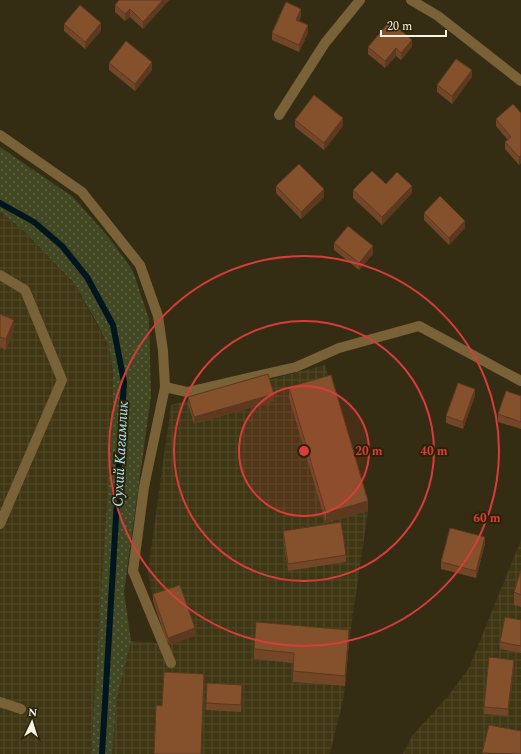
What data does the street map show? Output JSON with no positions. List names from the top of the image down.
{
  "water": ["Сухий Кагамлик"],
  "scale_bar": "20 m",
  "north": "top",
  "rings": ["20 m", "40 m", "60 m"]
}
